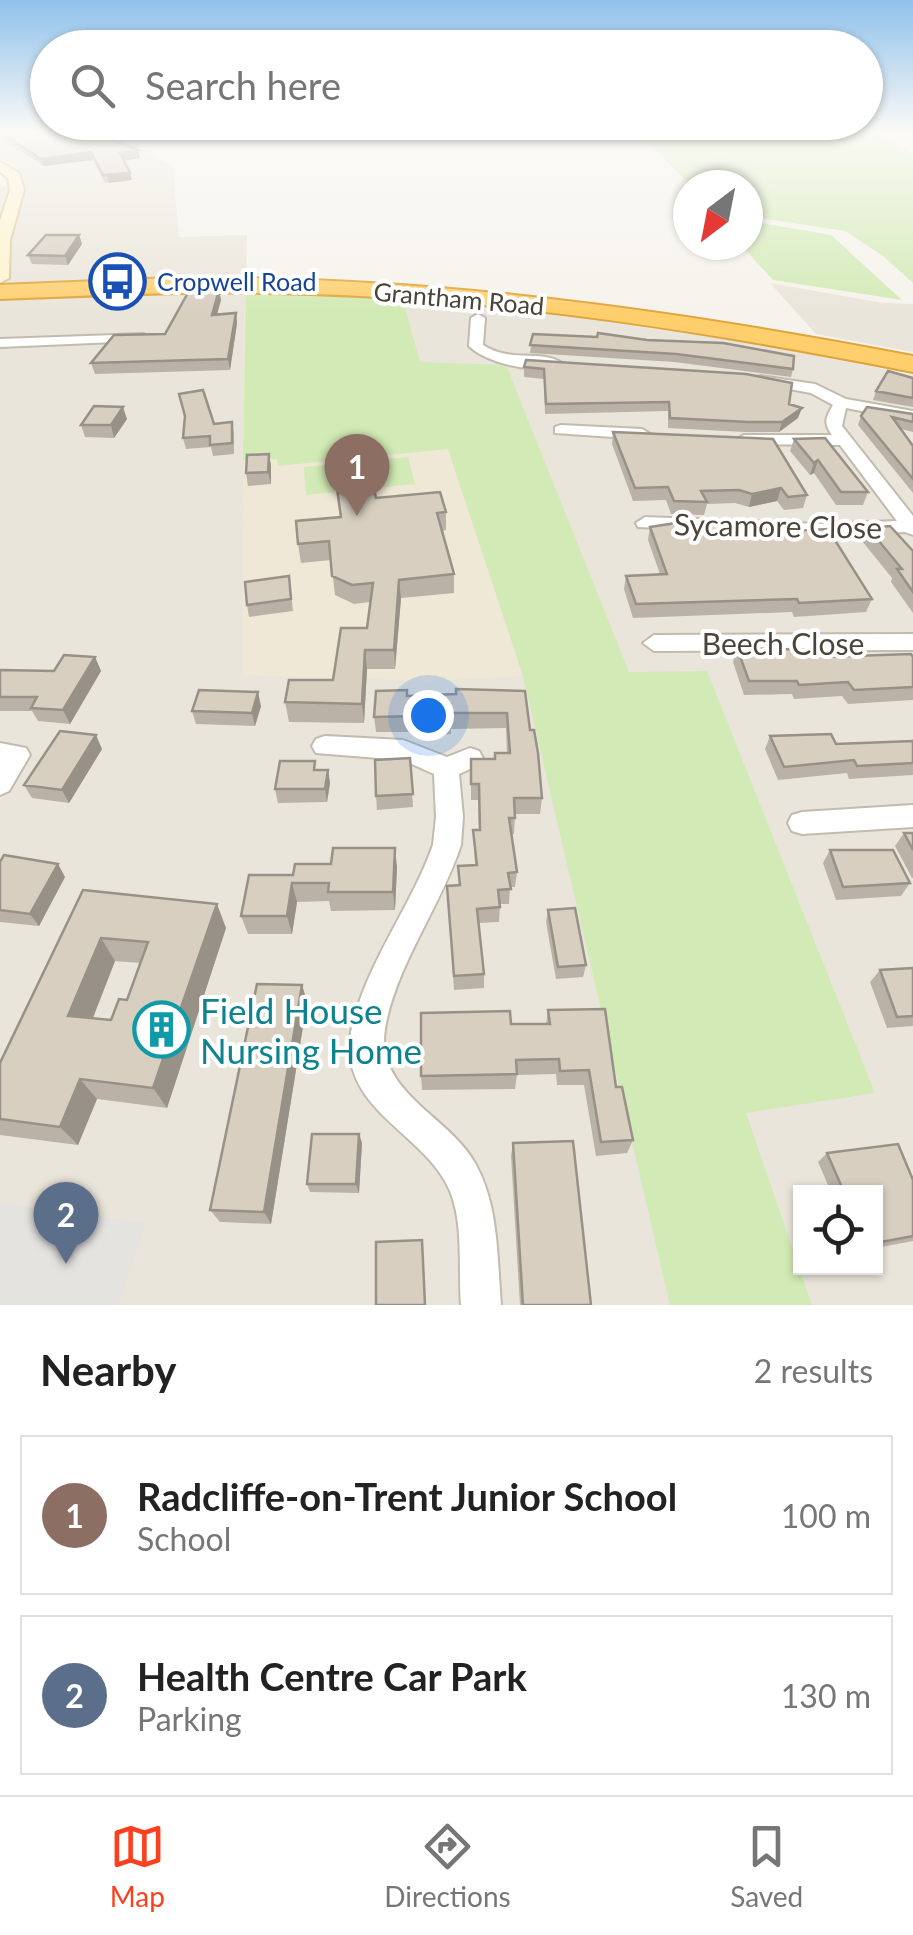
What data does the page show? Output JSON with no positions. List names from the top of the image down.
{
  "streets": {
    "highway": ["Grantham Road"],
    "street": ["Sycamore Close", "Beech Close"]
  },
  "places": {
    "bus stop": ["Cropwell Road"],
    "building": ["Field House Nursing Home"]
  },
  "north": "bottom left",
  "page": {
    "search": "Search here",
    "pins": ["1", "2"],
    "heading": ["Nearby", "2 results"],
    "list": [
      {
        "mark": "1",
        "name": "Radcliffe-on-Trent Junior School",
        "note": "School",
        "value": "100 m"
      },
      {
        "mark": "2",
        "name": "Health Centre Car Park",
        "note": "Parking",
        "value": "130 m"
      }
    ],
    "nav": ["Map", "Directions", "Saved"]
  }
}
